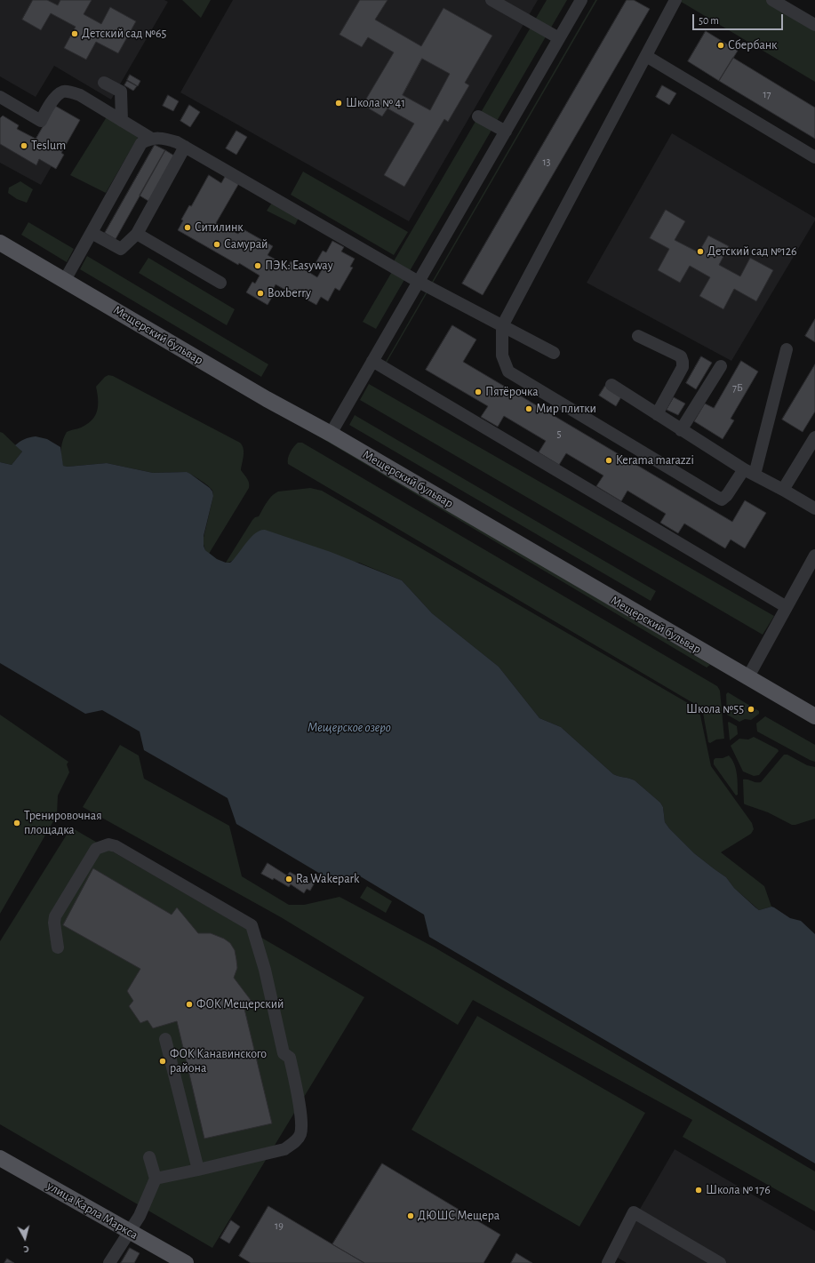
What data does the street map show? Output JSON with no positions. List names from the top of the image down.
{
  "streets": {
    "main road": ["Мещерский бульвар", "улица Карла Маркса"]
  },
  "water": ["Мещерское озеро"],
  "places": [
    "Детский сад №65",
    "Сбербанк",
    "Школа № 41",
    "Teslum",
    "Ситилинк",
    "Самурай",
    "Детский сад №126",
    "ПЭК: Easyway",
    "Boxberry",
    "Пятёрочка",
    "Мир плитки",
    "Kerama marazzi",
    "Школа №55",
    "Тренировочная площадка",
    "Ra Wakepark",
    "ФОК Мещерский",
    "ФОК Канавинского района",
    "Школа № 176",
    "ДЮШС Мещера"
  ],
  "house_numbers": [
    "17",
    "13",
    "7Б",
    "5",
    "19"
  ],
  "scale_bar": "50 m",
  "north": "bottom"
}
